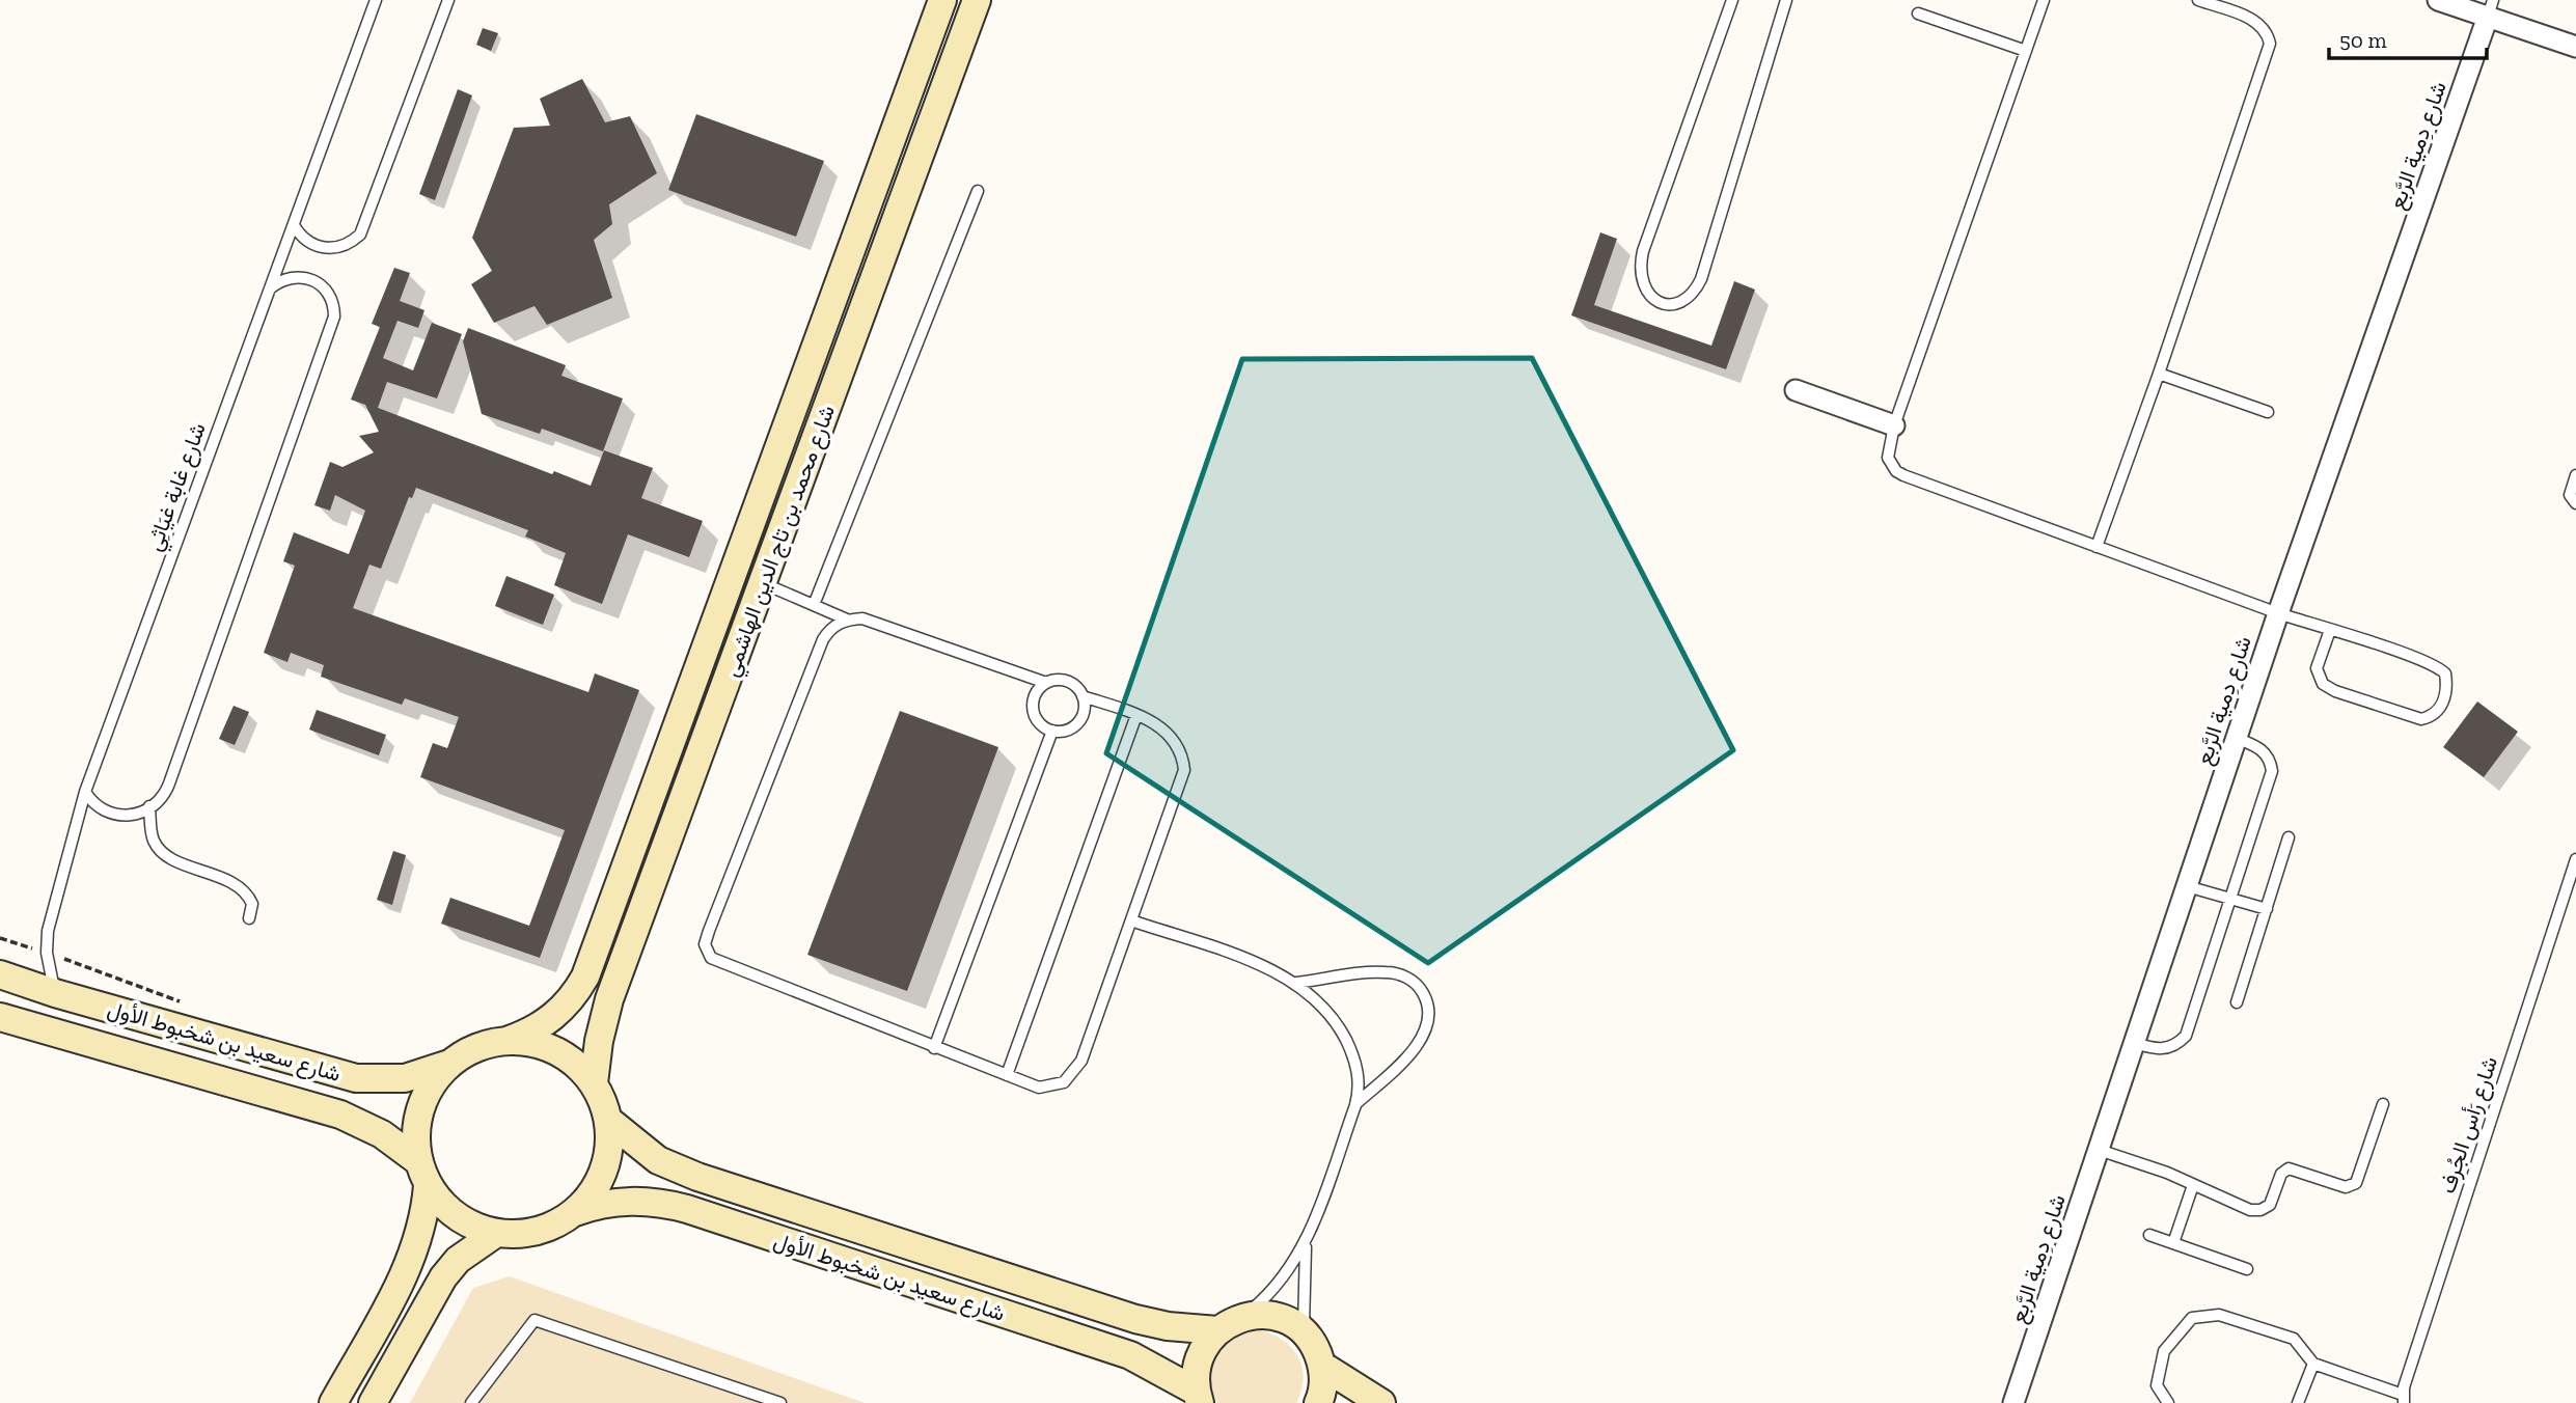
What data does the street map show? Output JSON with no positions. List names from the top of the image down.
{
  "streets": {
    "main road": ["شارع محمد بن تاج الدين الهاشمي", "شارع سعيد بن شخبوط الأول"],
    "street": ["شارع دِمية الرَّبع"],
    "lane": ["شارع غابة غيَاثِي", "شارع رَأس الجُرف"]
  },
  "crossings": [
    ["شارع غابة غيَاثِي", "شارع سعيد بن شخبوط الأول"],
    ["شارع محمد بن تاج الدين الهاشمي", "شارع سعيد بن شخبوط الأول"]
  ],
  "scale_bar": "50 m"
}
